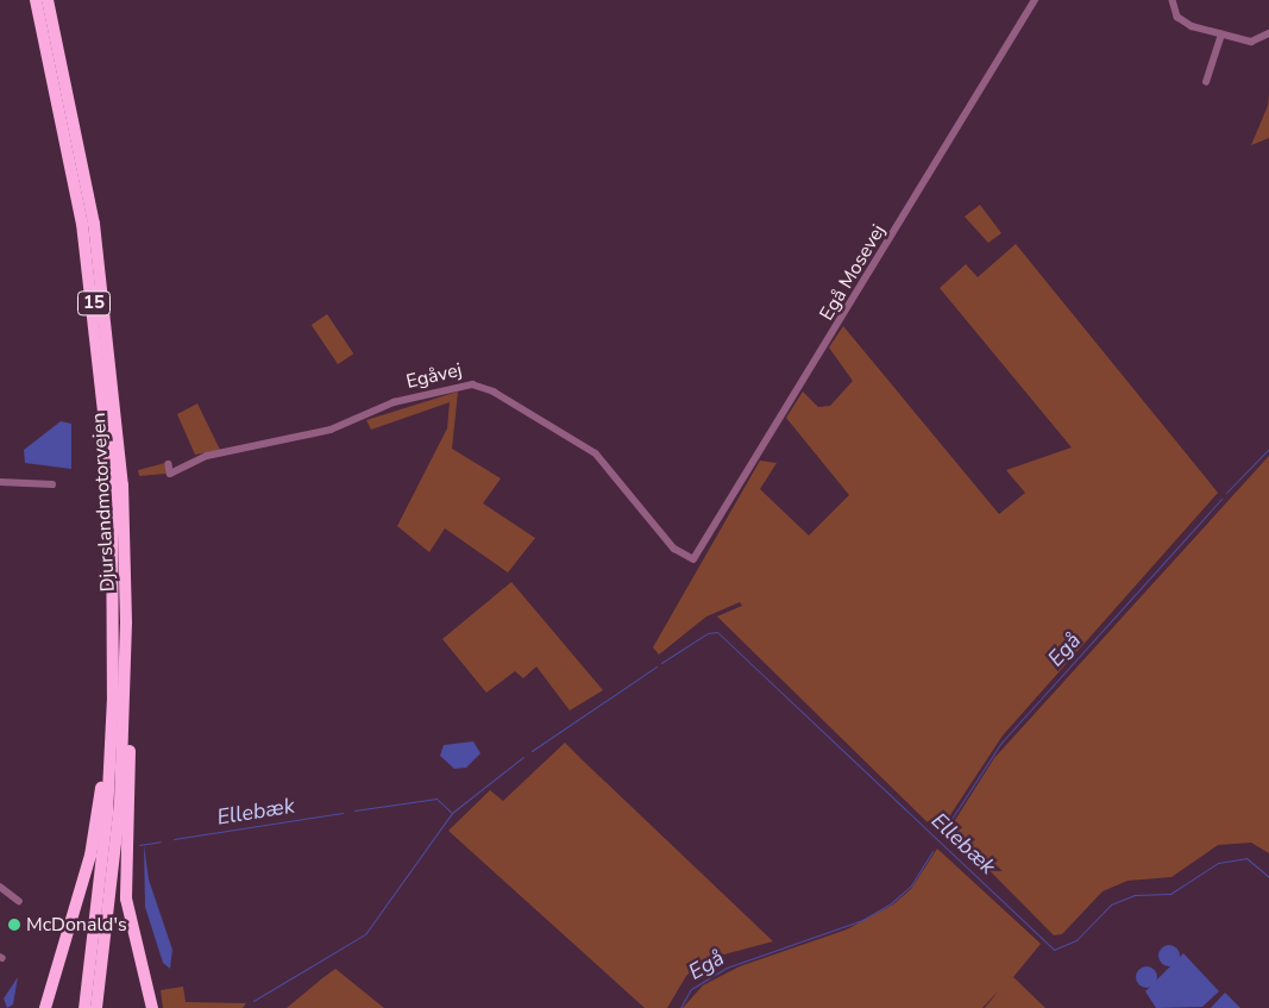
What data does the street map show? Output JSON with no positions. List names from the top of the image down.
{
  "streets": {
    "highway": ["15", "Djurslandmotorvejen"],
    "street": ["Egå Mosevej", "Egåvej"]
  },
  "crossings": [
    ["Egå Mosevej", "Egåvej"]
  ],
  "water": ["Egå", "Ellebæk"],
  "places": ["McDonald's"]
}
